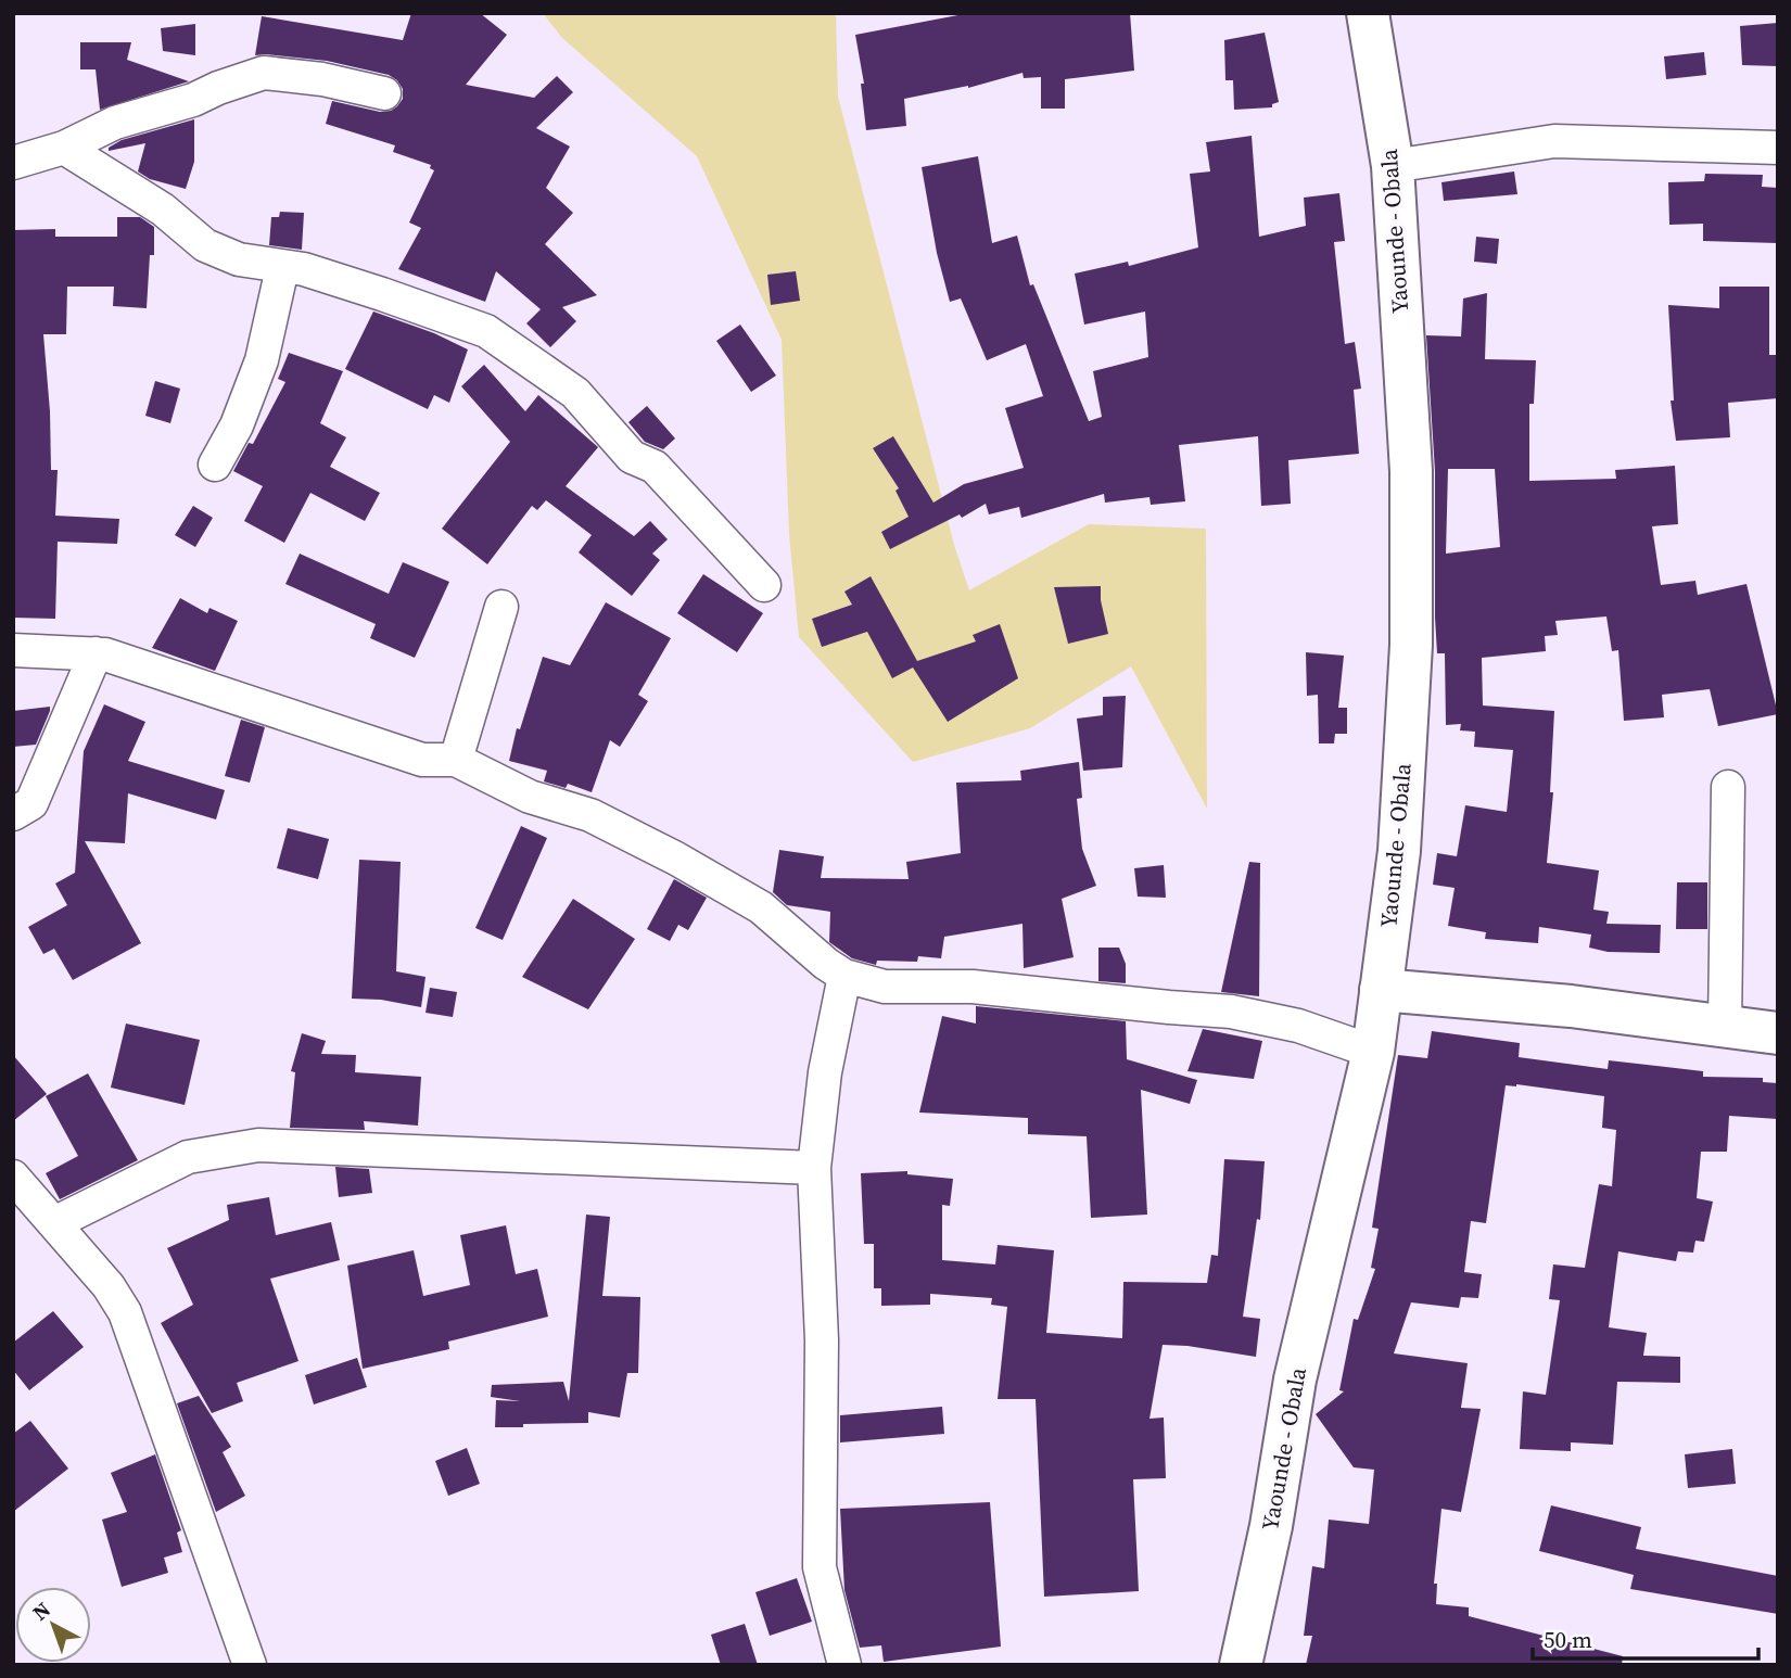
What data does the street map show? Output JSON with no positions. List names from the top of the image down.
{
  "streets": {
    "main road": ["Yaounde - Obala"]
  },
  "scale_bar": "50 m",
  "north": "top left"
}
